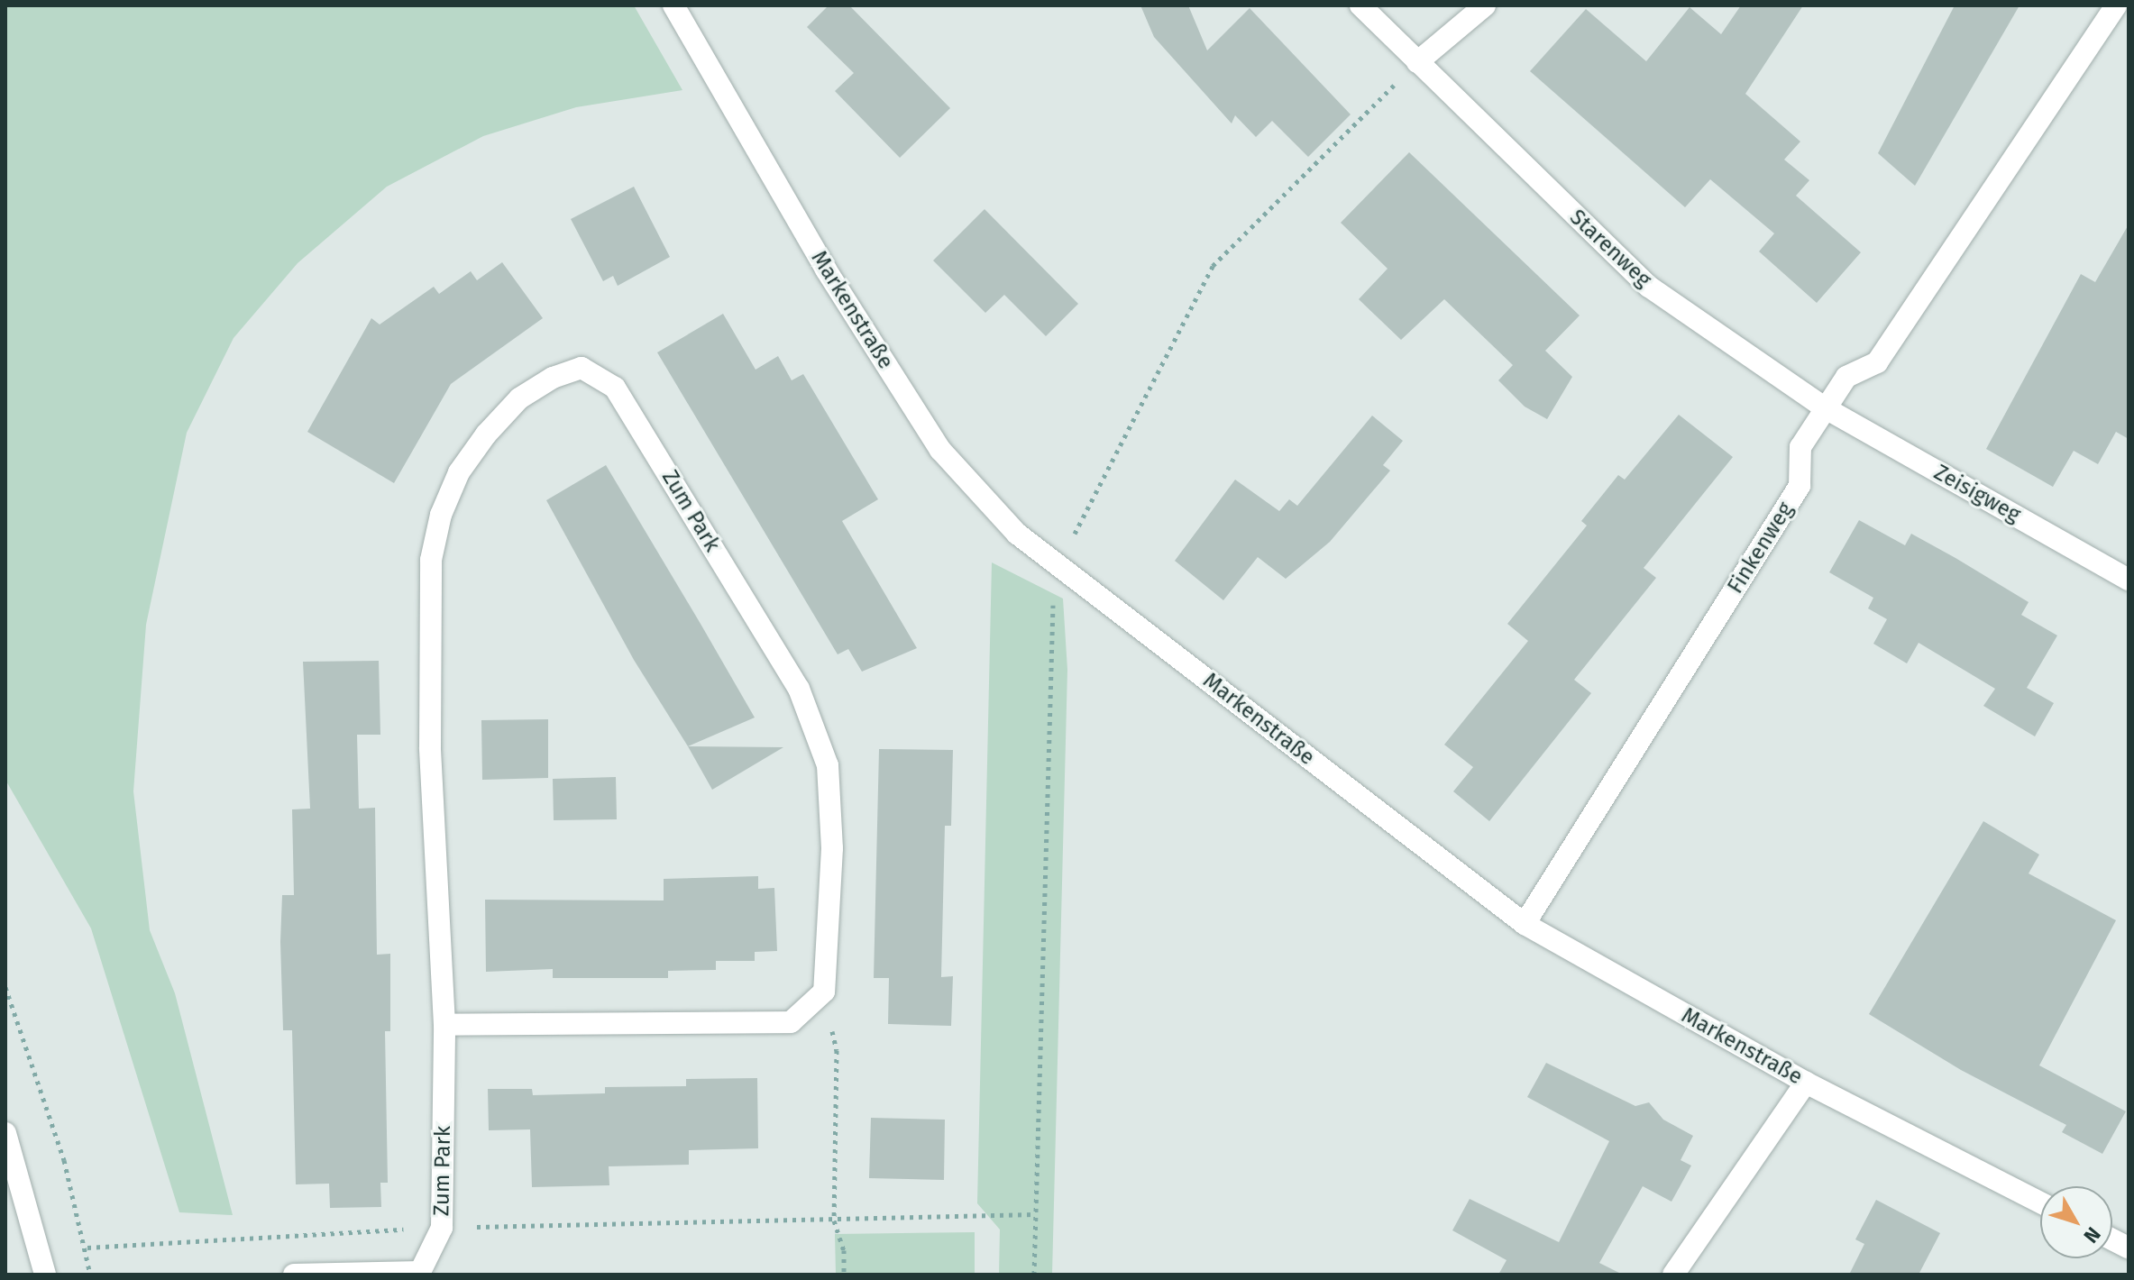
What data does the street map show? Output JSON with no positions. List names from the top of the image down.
{
  "streets": {
    "street": [
      "Starenweg",
      "Markenstraße",
      "Zeisigweg",
      "Zum Park",
      "Finkenweg"
    ]
  },
  "crossings": [
    ["Starenweg", "Zeisigweg"],
    ["Starenweg", "Finkenweg"],
    ["Markenstraße", "Finkenweg"],
    ["Zeisigweg", "Finkenweg"]
  ],
  "north": "bottom right"
}
